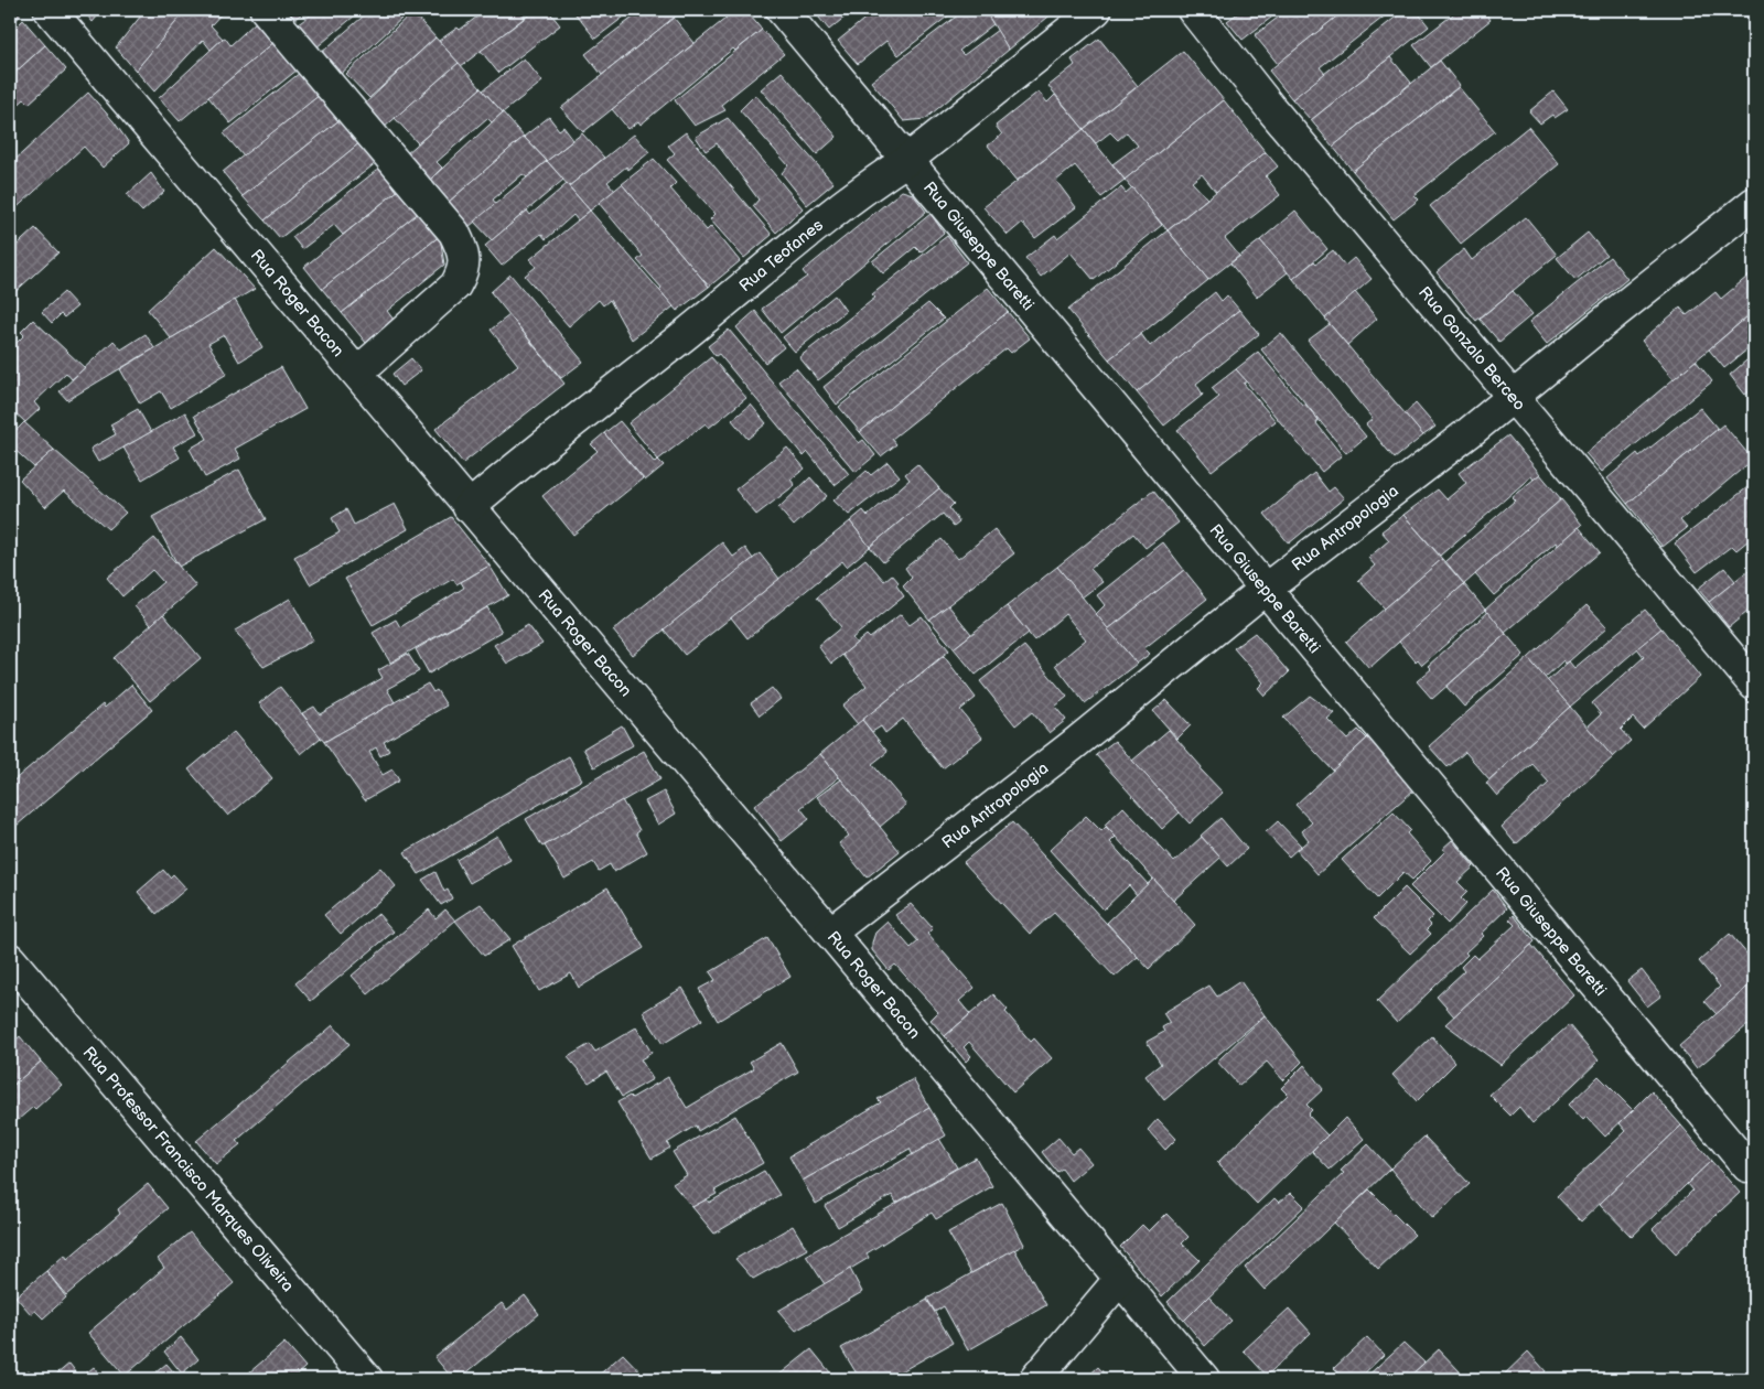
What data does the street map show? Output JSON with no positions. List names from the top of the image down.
{
  "streets": {
    "street": [
      "Rua Giuseppe Baretti",
      "Rua Teofanes",
      "Rua Roger Bacon",
      "Rua Gonzalo Berceo",
      "Rua Antropologia",
      "Rua Professor Francisco Marques Oliveira"
    ]
  },
  "crossings": [
    ["Rua Giuseppe Baretti", "Rua Teofanes"],
    ["Rua Giuseppe Baretti", "Rua Antropologia"],
    ["Rua Teofanes", "Rua Roger Bacon"],
    ["Rua Roger Bacon", "Rua Antropologia"],
    ["Rua Gonzalo Berceo", "Rua Antropologia"]
  ]
}
